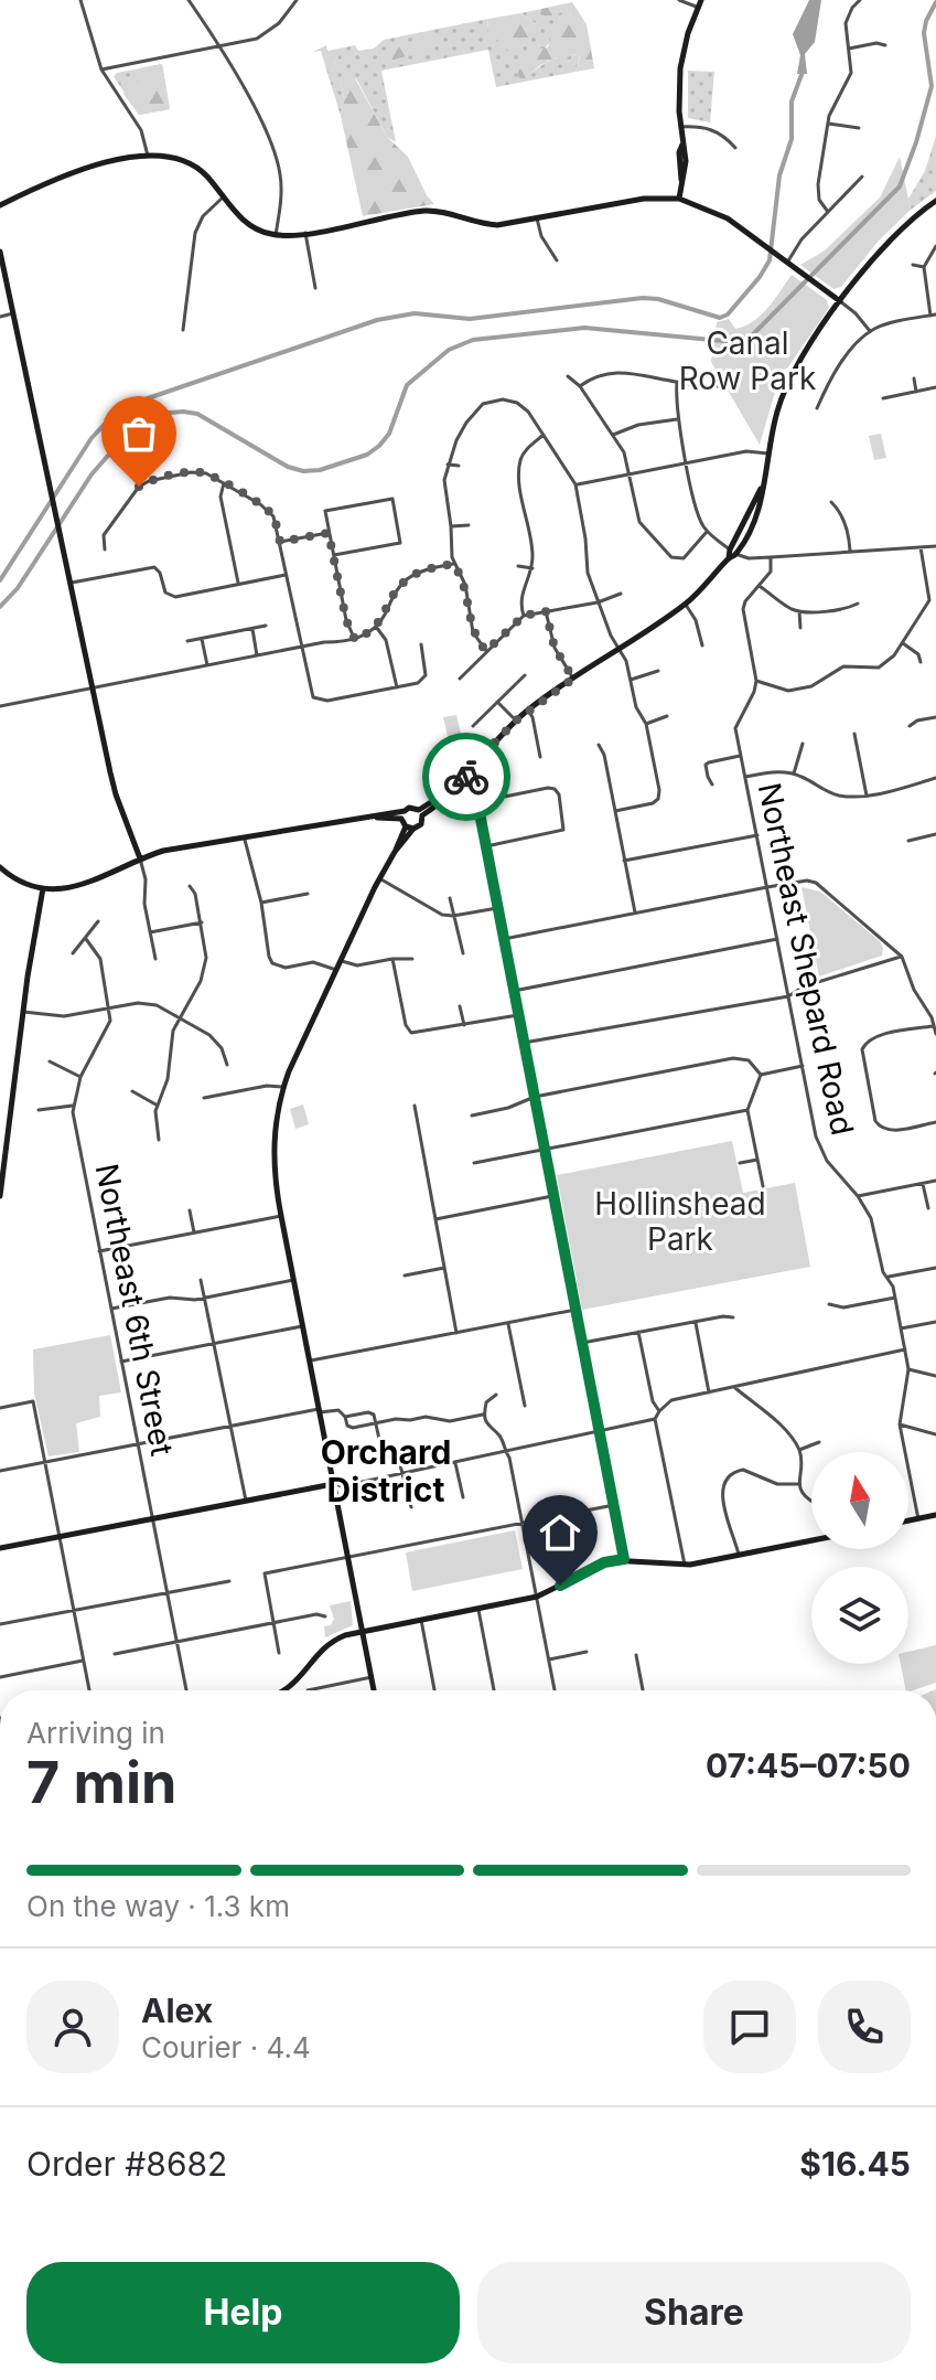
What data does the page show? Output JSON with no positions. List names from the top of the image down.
{
  "streets": {
    "street": ["Northeast Shepard Road", "Northeast 6th Street"]
  },
  "districts": ["Orchard District"],
  "parks": ["Canal Row Park", "Hollinshead Park"],
  "north": "top",
  "page": {
    "heading": ["7 min", "Arriving in", "07:45–07:50"],
    "panel": [
      "Alex",
      "Courier · 4.4",
      "Order #8682",
      "$16.45"
    ],
    "bar": "On the way · 1.3 km",
    "buttons": ["Help", "Share"]
  }
}
